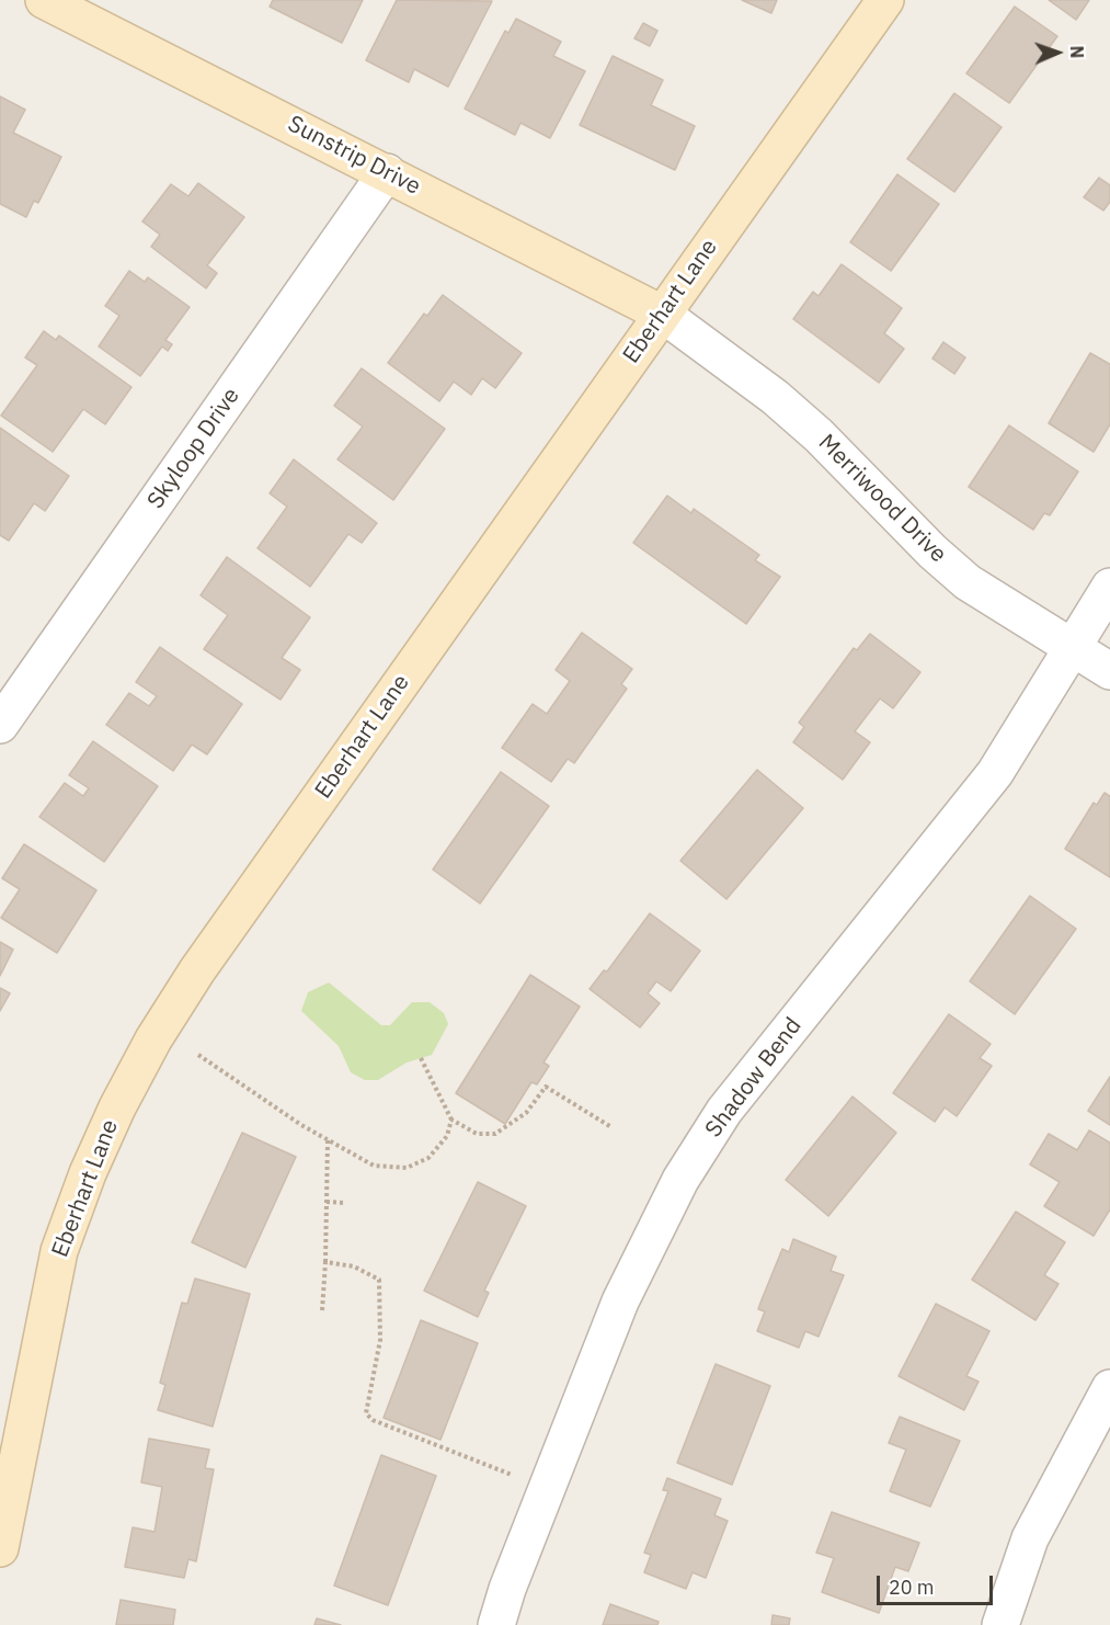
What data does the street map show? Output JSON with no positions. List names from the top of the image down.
{
  "streets": {
    "street": [
      "Sunstrip Drive",
      "Eberhart Lane",
      "Skyloop Drive",
      "Merriwood Drive",
      "Shadow Bend"
    ]
  },
  "crossings": [
    ["Sunstrip Drive", "Eberhart Lane"],
    ["Sunstrip Drive", "Skyloop Drive"],
    ["Sunstrip Drive", "Merriwood Drive"],
    ["Eberhart Lane", "Merriwood Drive"],
    ["Merriwood Drive", "Shadow Bend"]
  ],
  "scale_bar": "20 m",
  "north": "right"
}
